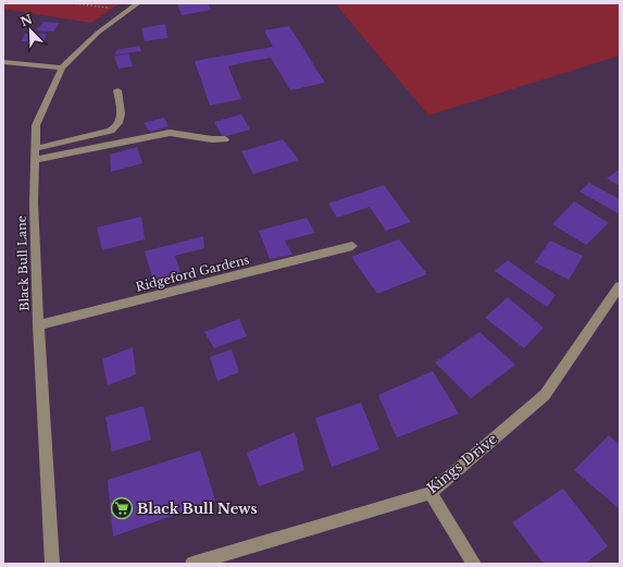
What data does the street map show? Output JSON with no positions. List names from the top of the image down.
{
  "streets": {
    "street": ["Black Bull Lane", "Ridgeford Gardens", "Kings Drive"]
  },
  "crossings": [
    ["Black Bull Lane", "Ridgeford Gardens"]
  ],
  "places": {
    "supermarket": ["Black Bull News"]
  },
  "north": "top left"
}
